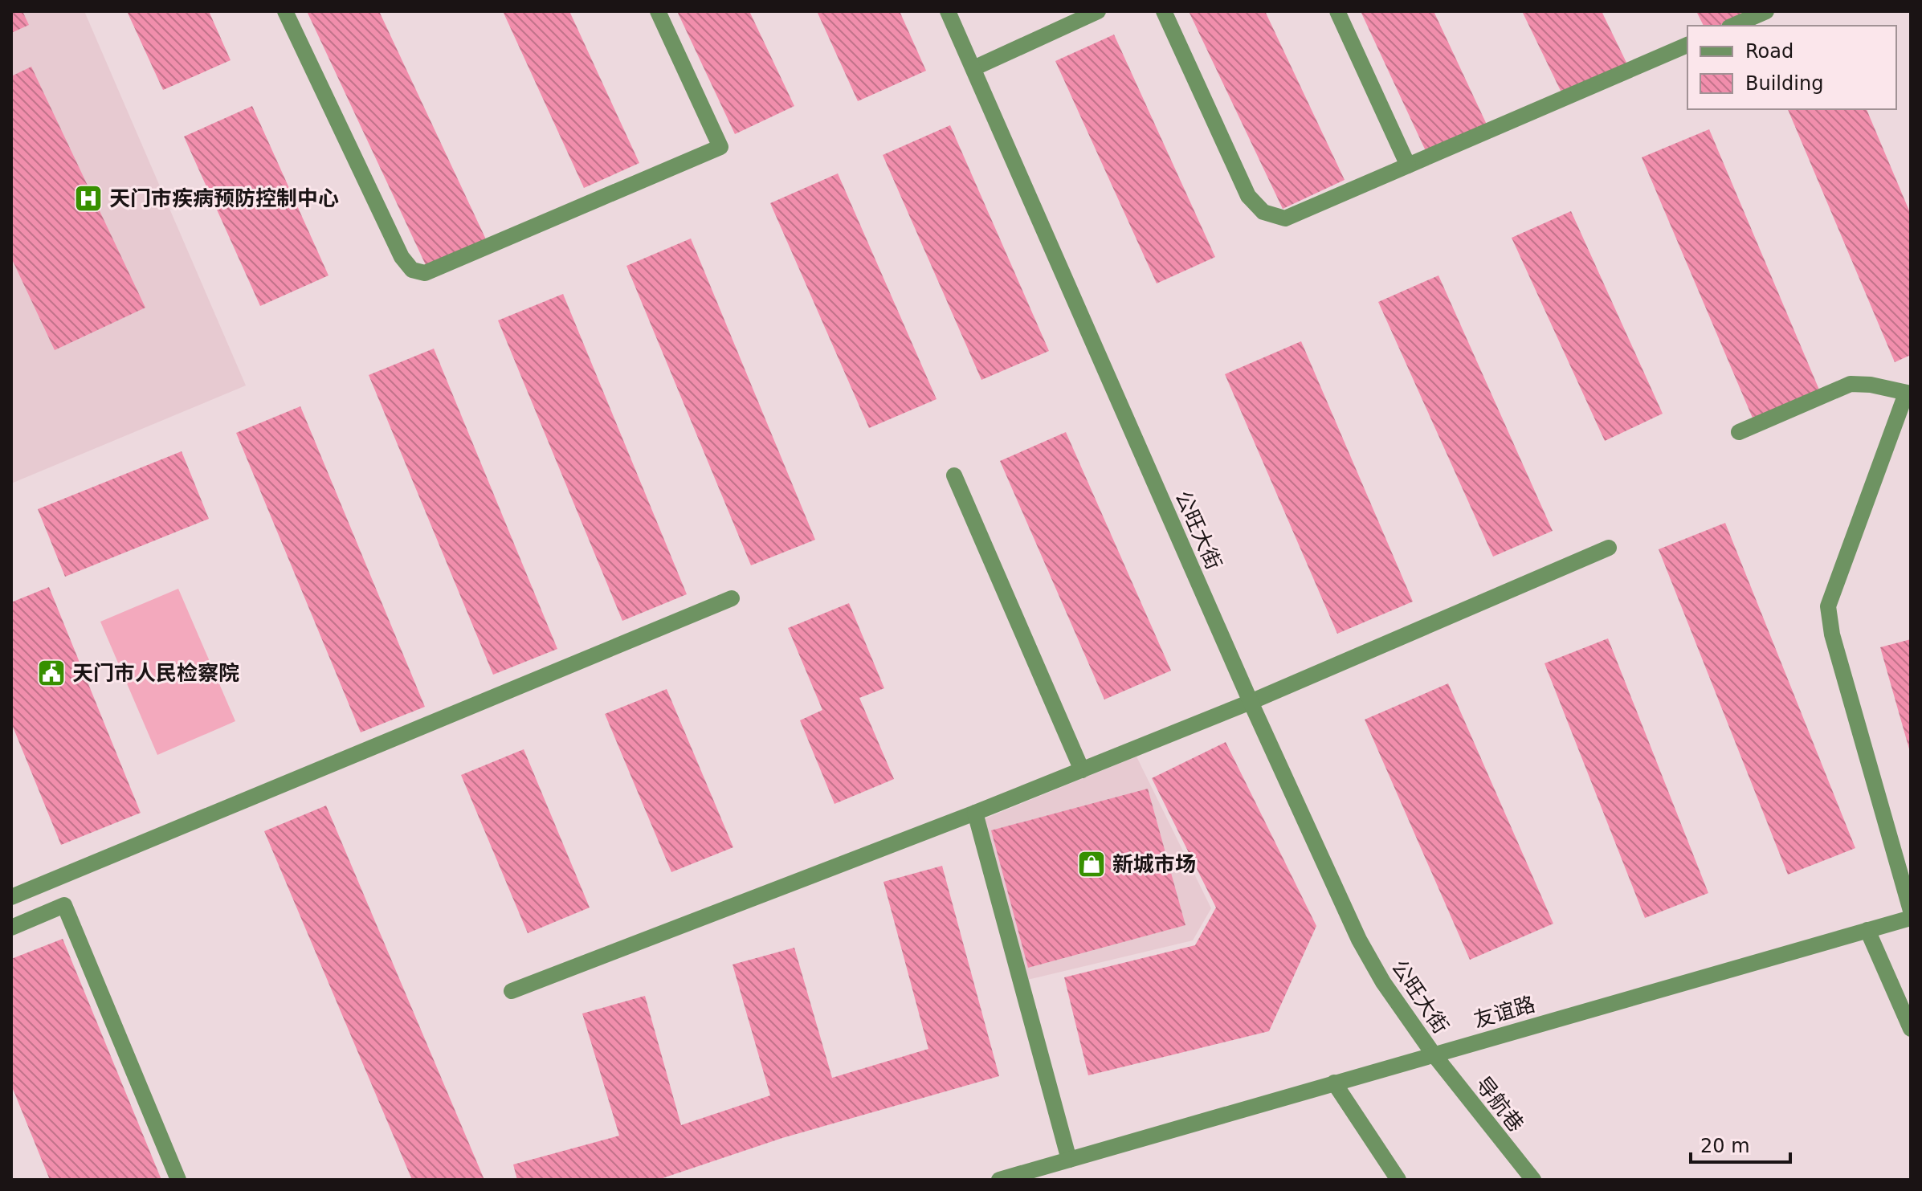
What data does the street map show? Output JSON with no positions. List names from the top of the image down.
{
  "streets": {
    "street": ["公旺大街", "友谊路", "导航巷"]
  },
  "crossings": [
    ["公旺大街", "友谊路"],
    ["公旺大街", "导航巷"],
    ["友谊路", "导航巷"]
  ],
  "places": {
    "hospital": ["天门市疾病预防控制中心"],
    "public building": ["天门市人民检察院"],
    "shop": ["新城市场"]
  },
  "legend": ["Road", "Building"],
  "scale_bar": "20 m"
}
